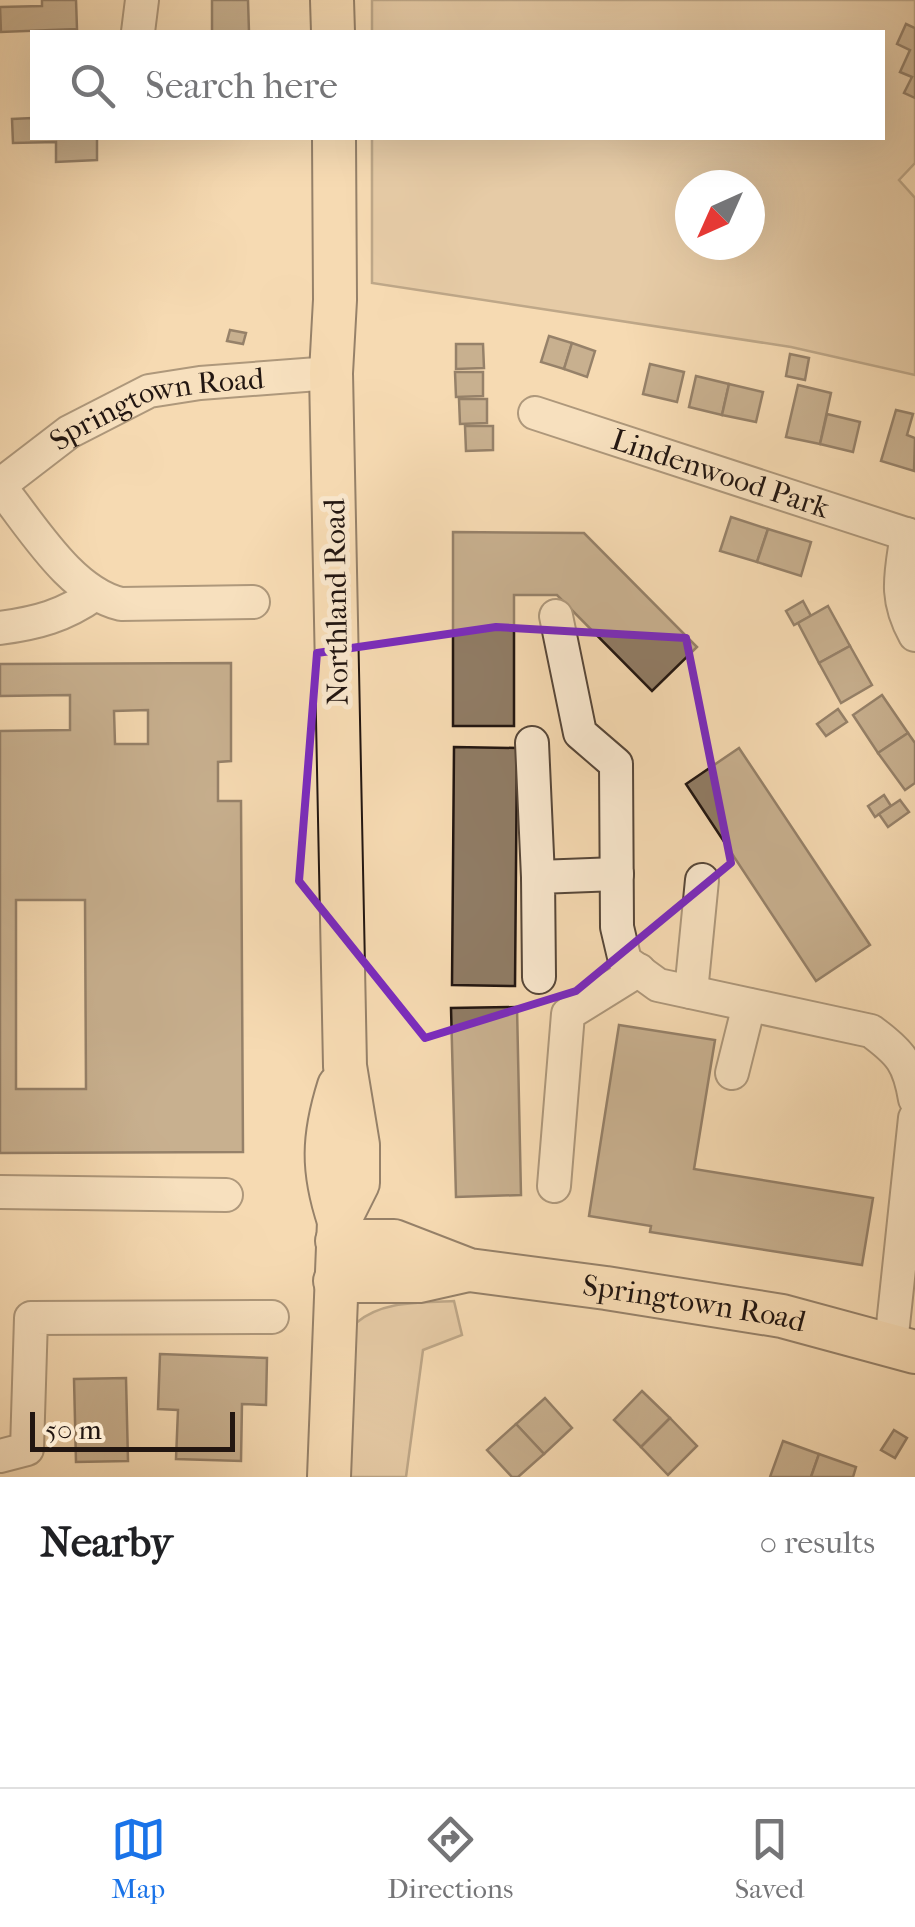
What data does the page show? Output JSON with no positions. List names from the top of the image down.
{
  "streets": {
    "main road": ["Springtown Road", "Northland Road"],
    "street": ["Lindenwood Park"]
  },
  "crossings": [
    ["Springtown Road", "Northland Road"]
  ],
  "scale_bar": "50 m",
  "north": "bottom left",
  "page": {
    "search": "Search here",
    "scale": "50 m",
    "heading": ["Nearby", "0 results"],
    "nav": ["Map", "Directions", "Saved"]
  }
}
